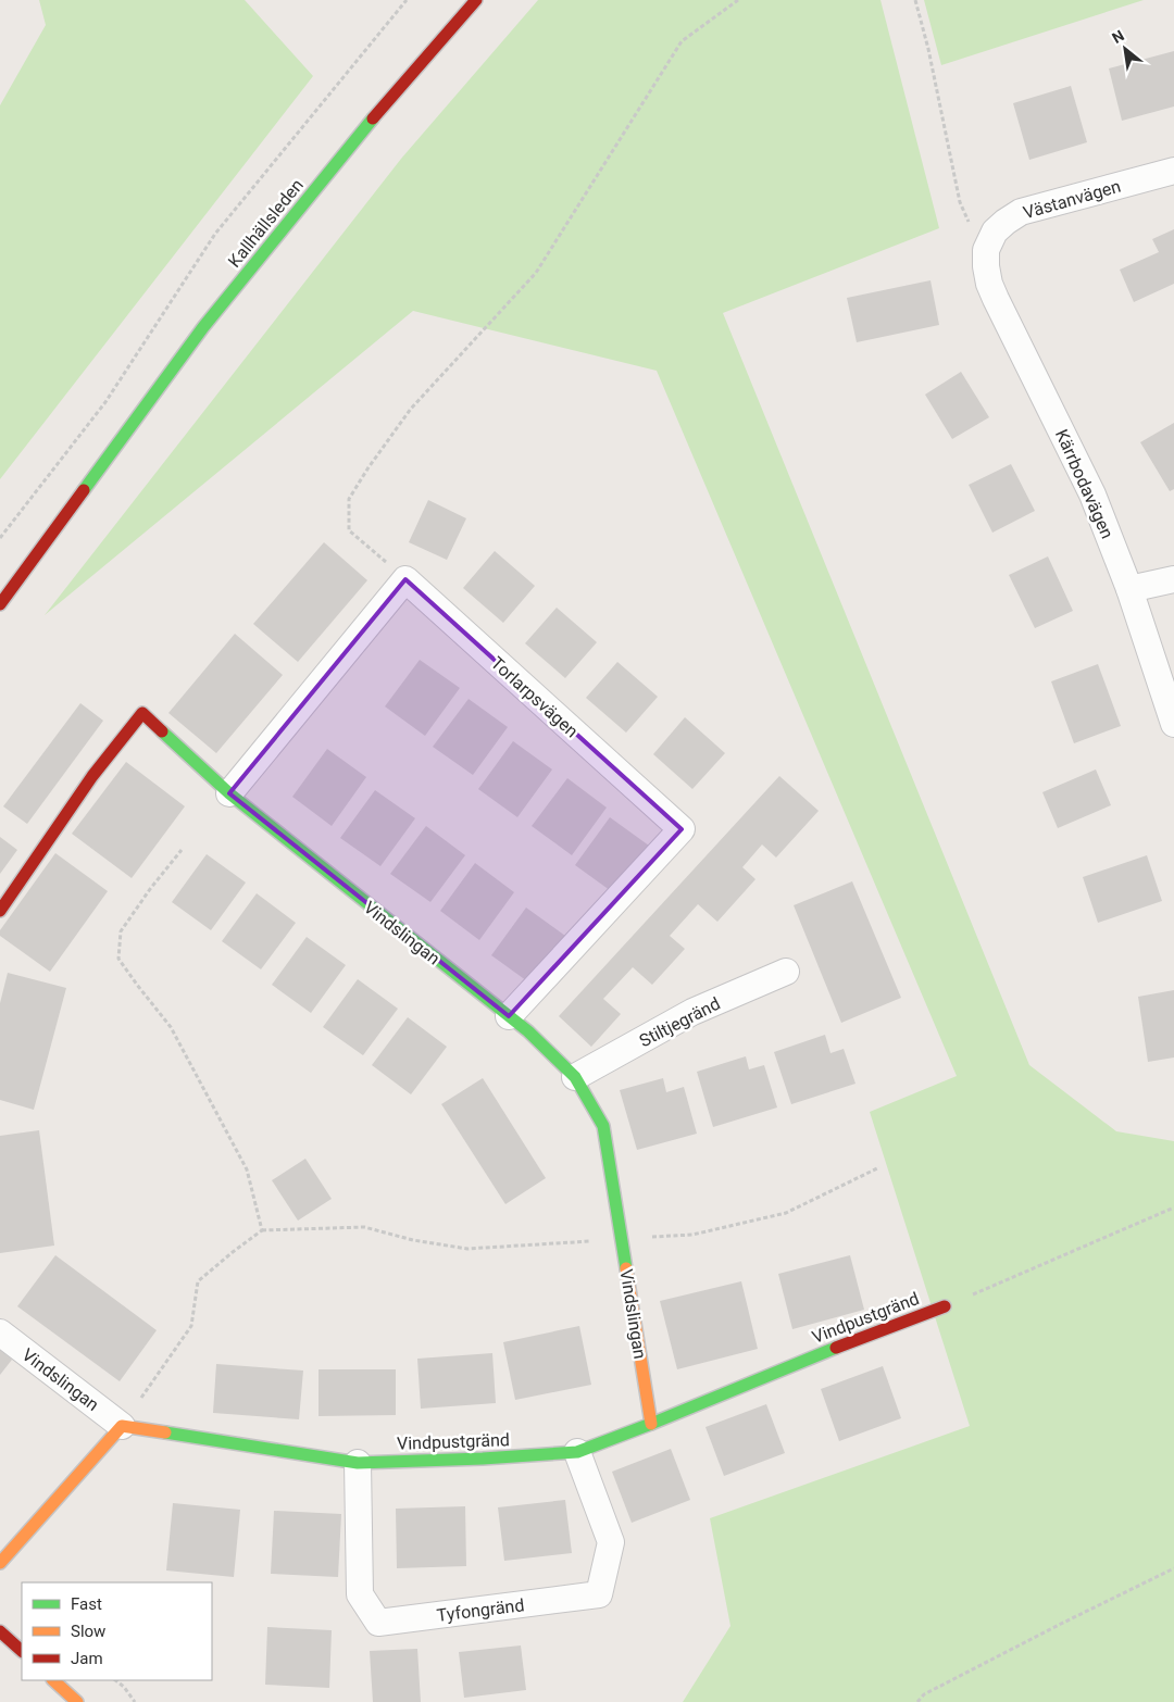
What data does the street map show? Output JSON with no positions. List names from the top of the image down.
{
  "streets": {
    "street": [
      "Västanvägen",
      "Kallhällsleden",
      "Kärrbodavägen",
      "Torlarpsvägen",
      "Vindslingan",
      "Stiltjegränd",
      "Vindpustgränd",
      "Tyfongränd"
    ]
  },
  "crossings": [
    ["Västanvägen", "Kärrbodavägen"],
    ["Torlarpsvägen", "Vindslingan"],
    ["Vindslingan", "Stiltjegränd"],
    ["Vindslingan", "Vindpustgränd"],
    ["Vindpustgränd", "Tyfongränd"]
  ],
  "legend": ["Fast", "Slow", "Jam"],
  "north": "top left"
}
